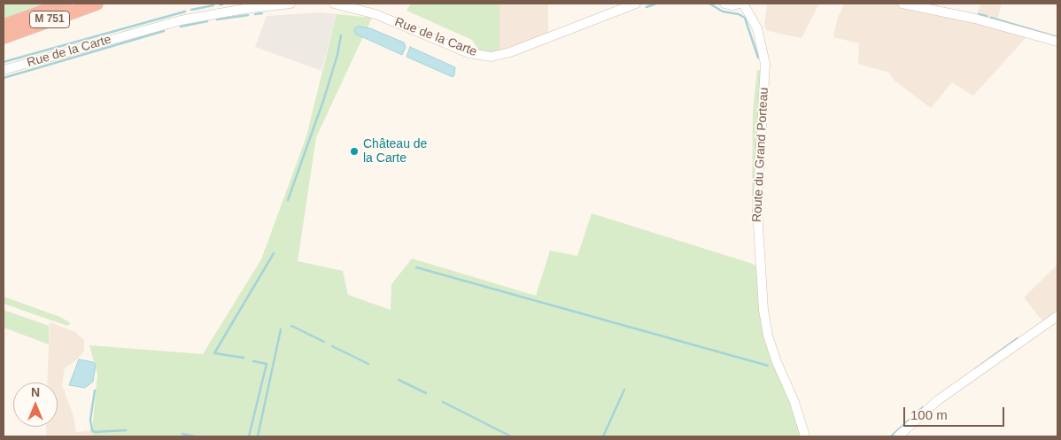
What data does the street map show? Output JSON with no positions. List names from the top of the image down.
{
  "streets": {
    "highway": ["M 751"],
    "street": ["Rue de la Carte", "Route du Grand Porteau"]
  },
  "places": ["Château de la Carte"],
  "scale_bar": "100 m",
  "north": "top"
}
